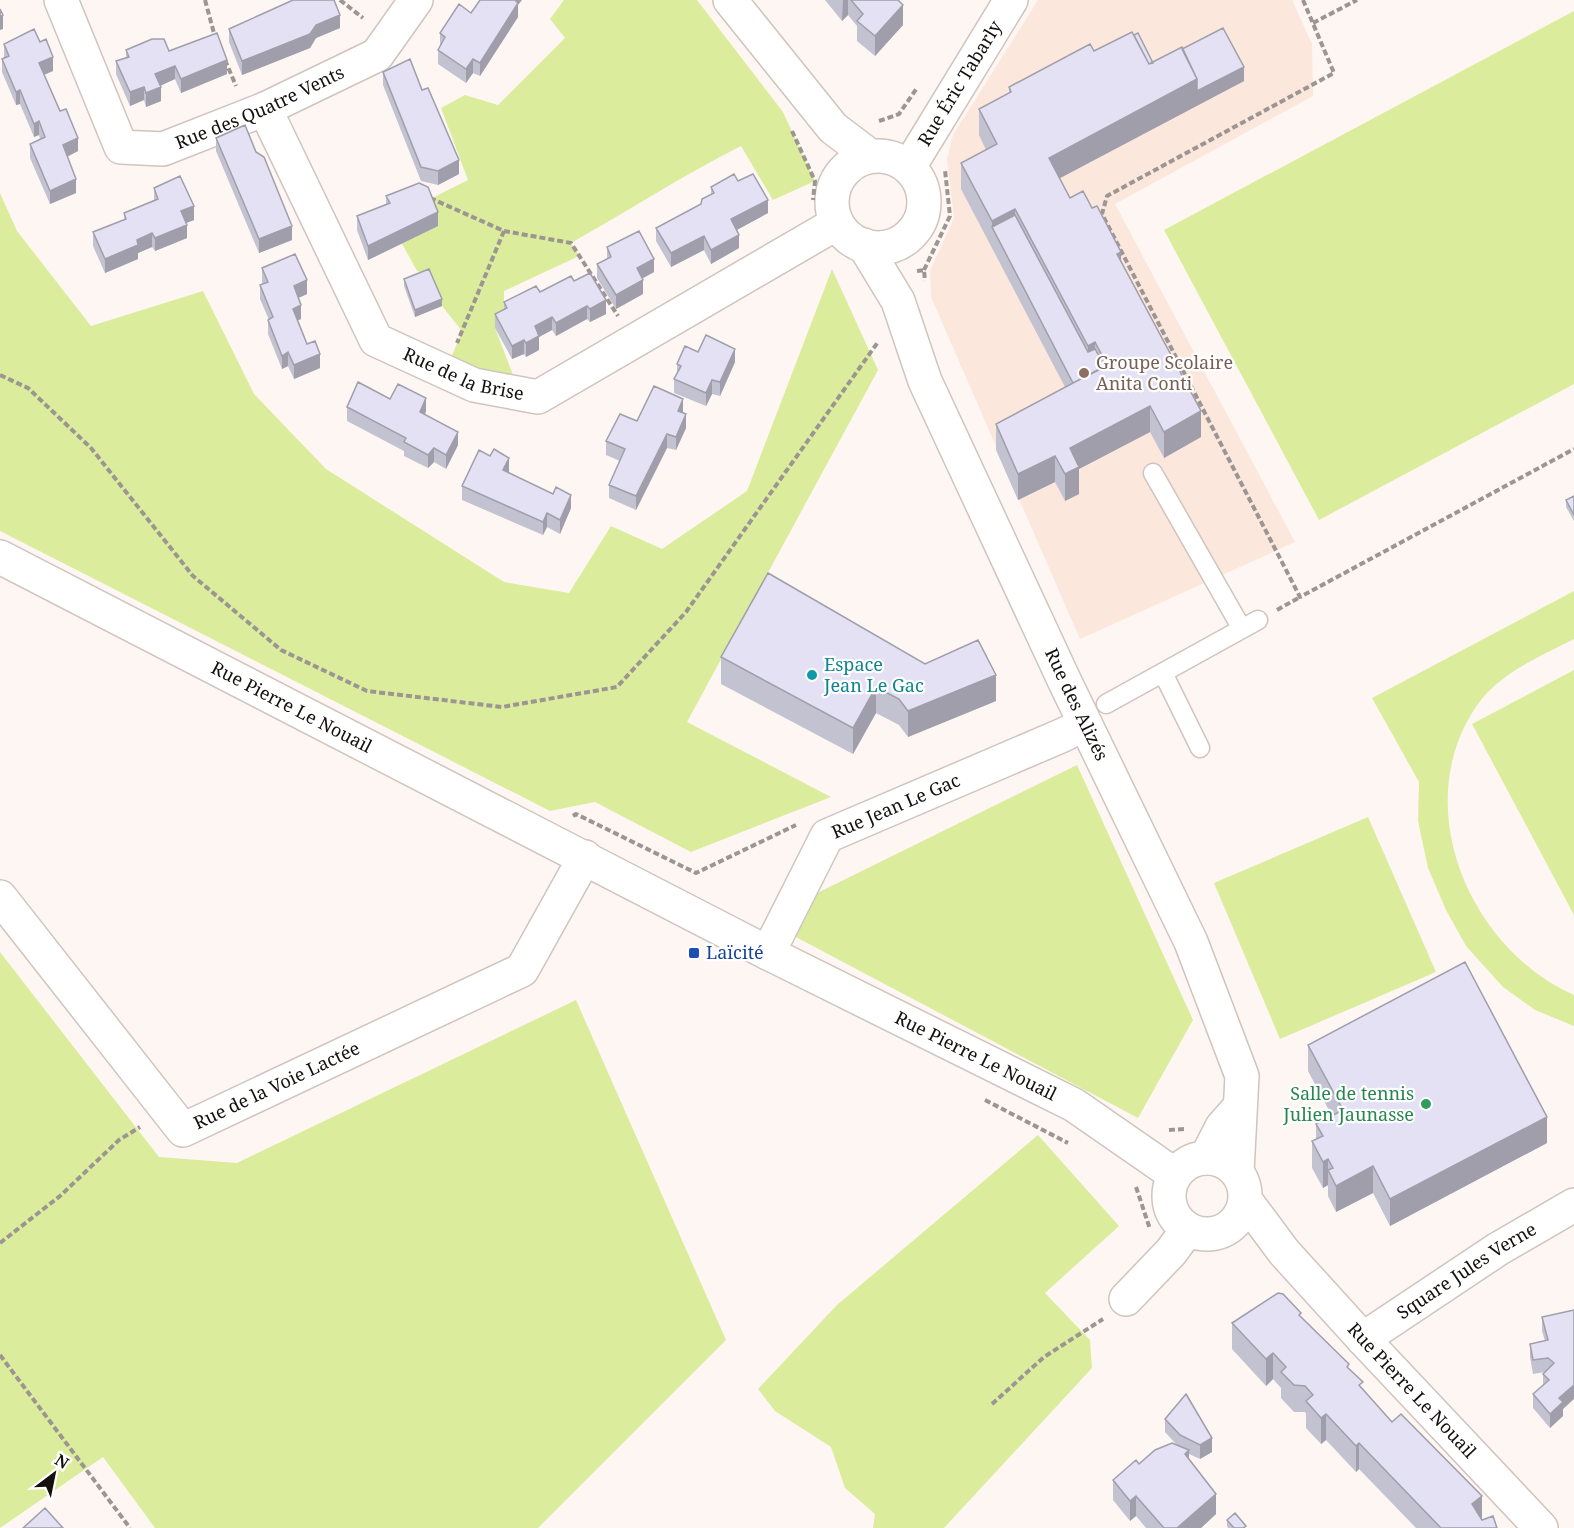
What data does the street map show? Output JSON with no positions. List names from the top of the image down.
{
  "streets": {
    "street": [
      "Rue Éric Tabarly",
      "Rue des Quatre Vents",
      "Rue de la Brise",
      "Rue des Alizés",
      "Rue Pierre Le Nouail",
      "Rue Jean Le Gac",
      "Rue de la Voie Lactée",
      "Square Jules Verne"
    ]
  },
  "crossings": [
    ["Rue Éric Tabarly", "Rue de la Brise"],
    ["Rue Éric Tabarly", "Rue des Alizés"],
    ["Rue des Quatre Vents", "Rue de la Brise"],
    ["Rue de la Brise", "Rue des Alizés"],
    ["Rue des Alizés", "Rue Pierre Le Nouail"],
    ["Rue des Alizés", "Rue Jean Le Gac"],
    ["Rue Pierre Le Nouail", "Rue Jean Le Gac"],
    ["Rue Pierre Le Nouail", "Rue de la Voie Lactée"],
    ["Rue Pierre Le Nouail", "Square Jules Verne"]
  ],
  "places": {
    "other": ["Groupe Scolaire Anita Conti", "Espace Jean Le Gac", "Salle de tennis Julien Jaunasse"],
    "transit": ["Laïcité"]
  },
  "north": "top right"
}
